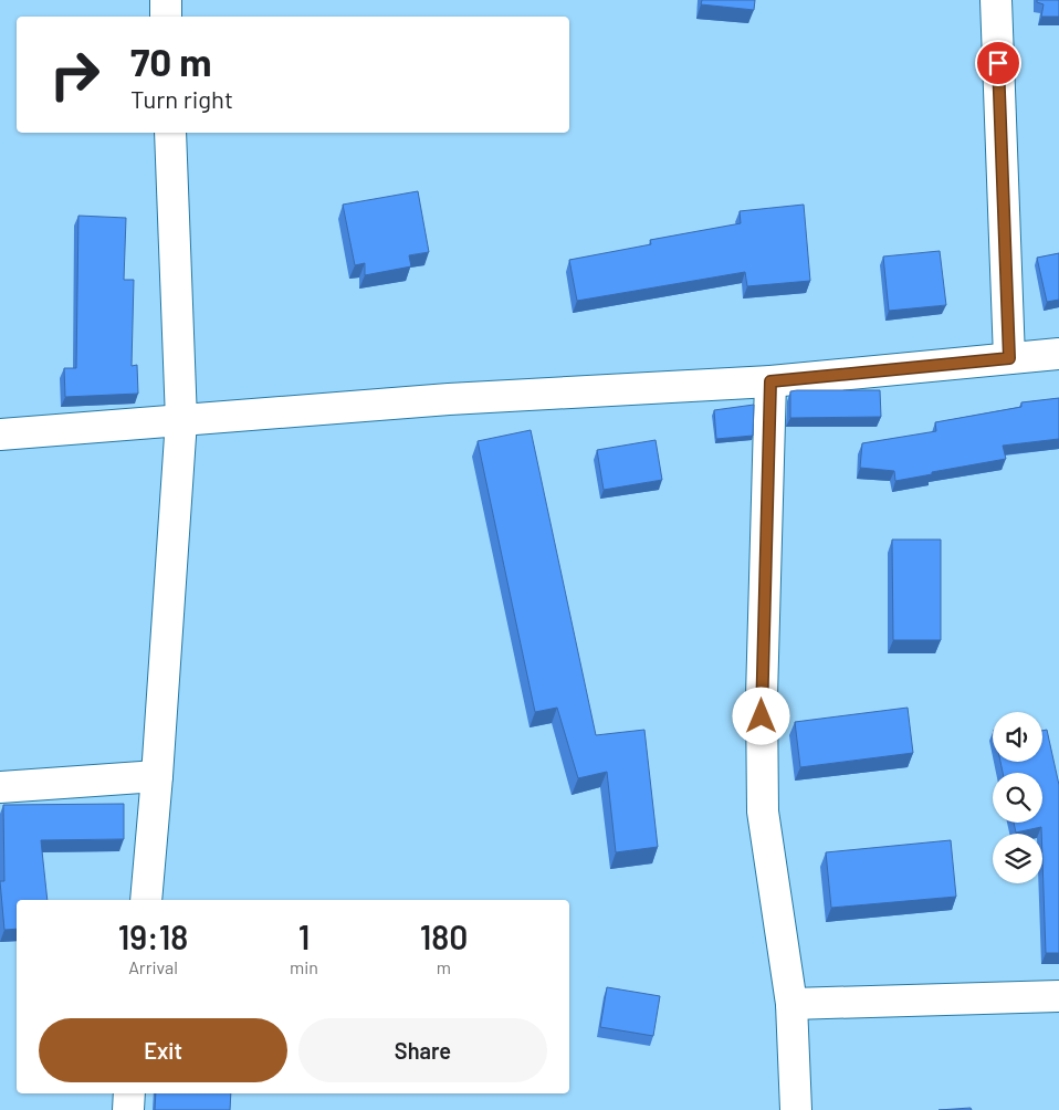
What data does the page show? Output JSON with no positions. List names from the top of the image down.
{
  "page": {
    "turn": ["70 m", "Turn right"],
    "eta": [
      "19:18",
      "Arrival",
      "1",
      "min",
      "180",
      "m"
    ],
    "buttons": ["Exit", "Share"]
  }
}
